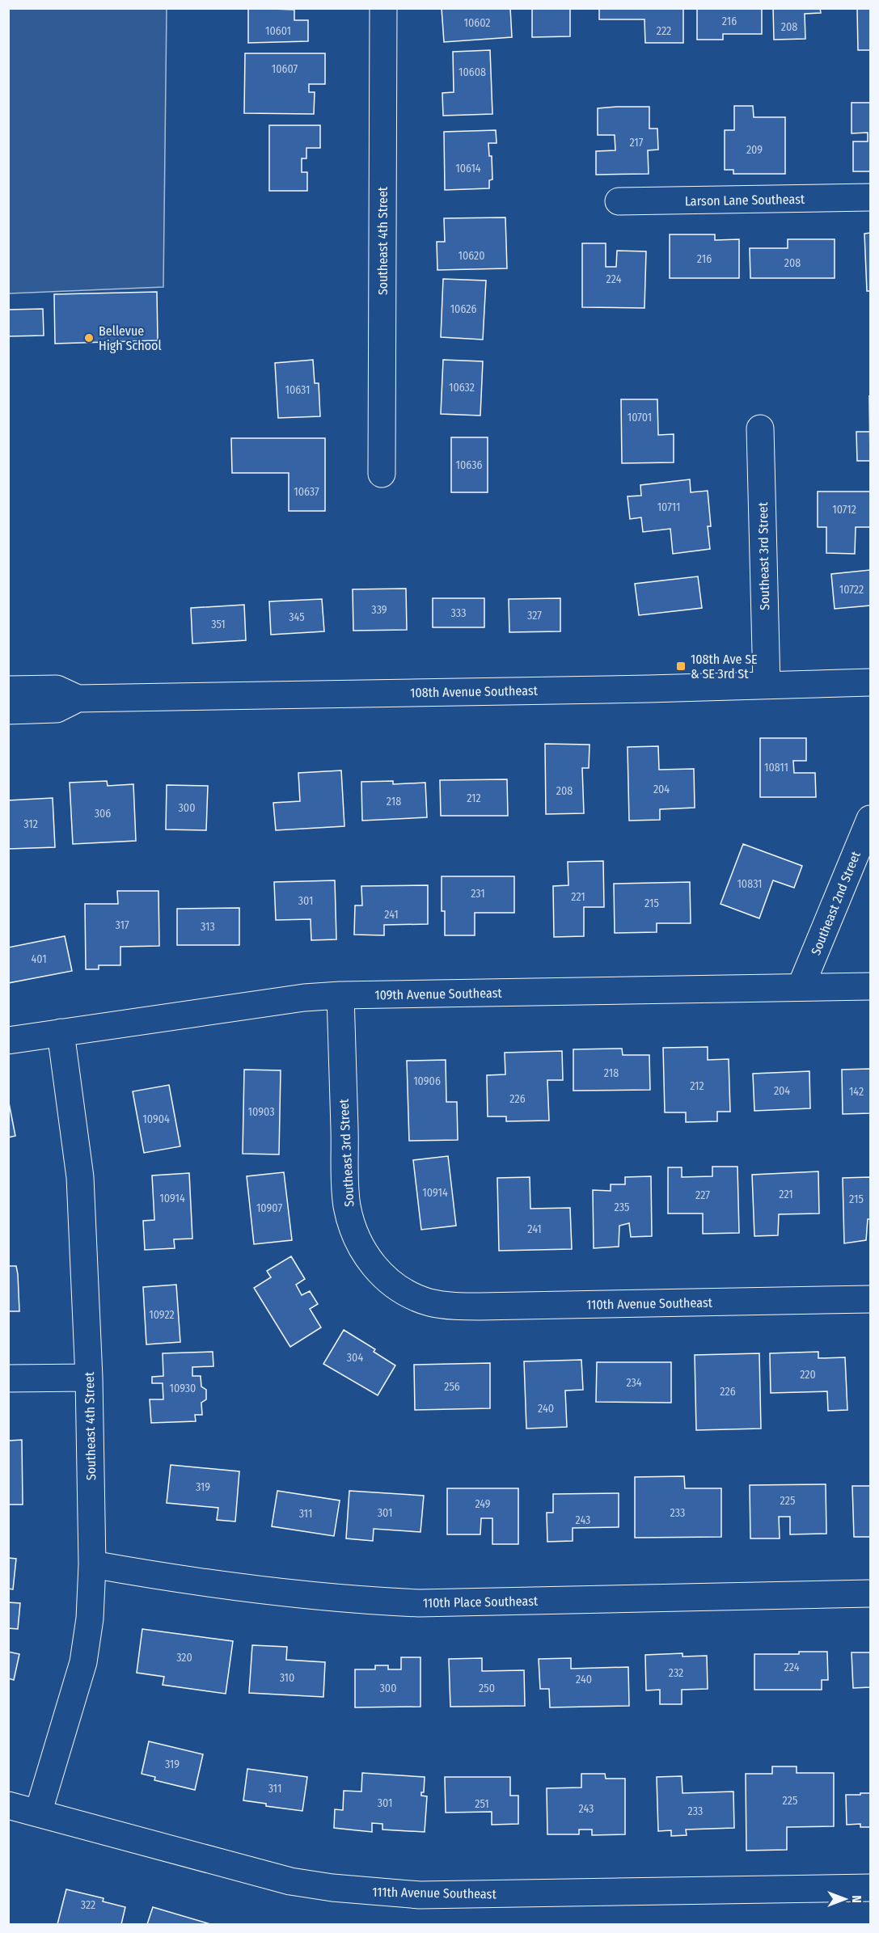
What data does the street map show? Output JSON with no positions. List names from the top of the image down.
{
  "streets": {
    "street": [
      "Larson Lane Southeast",
      "Southeast 4th Street",
      "Southeast 3rd Street",
      "108th Avenue Southeast",
      "Southeast 2nd Street",
      "109th Avenue Southeast",
      "110th Avenue Southeast",
      "110th Place Southeast",
      "111th Avenue Southeast"
    ]
  },
  "crossings": [
    ["Southeast 4th Street", "109th Avenue Southeast"],
    ["Southeast 4th Street", "110th Place Southeast"],
    ["Southeast 4th Street", "111th Avenue Southeast"],
    ["Southeast 3rd Street", "108th Avenue Southeast"],
    ["Southeast 3rd Street", "109th Avenue Southeast"],
    ["Southeast 3rd Street", "110th Avenue Southeast"],
    ["Southeast 2nd Street", "109th Avenue Southeast"]
  ],
  "places": {
    "other": ["Bellevue High School"],
    "transit": ["108th Ave SE & SE 3rd St"]
  },
  "house_numbers": [
    "216",
    "10602",
    "208",
    "10601",
    "222",
    "10607",
    "10608",
    "217",
    "209",
    "10614",
    "10620",
    "216",
    "208",
    "224",
    "10626",
    "10632",
    "10631",
    "10701",
    "10636",
    "10637",
    "10711",
    "10712",
    "10722",
    "339",
    "333",
    "327",
    "345",
    "351",
    "10811",
    "204",
    "208",
    "212",
    "218",
    "300",
    "306",
    "312",
    "10831",
    "231",
    "221",
    "301",
    "215",
    "241",
    "317",
    "313",
    "401",
    "218",
    "10906",
    "212",
    "204",
    "142",
    "226",
    "10903",
    "10904",
    "10914",
    "221",
    "227",
    "10914",
    "215",
    "235",
    "10907",
    "241",
    "10922",
    "304",
    "220",
    "234",
    "256",
    "10930",
    "226",
    "240",
    "319",
    "225",
    "249",
    "301",
    "233",
    "311",
    "243",
    "320",
    "224",
    "232",
    "310",
    "240",
    "300",
    "250",
    "319",
    "311",
    "225",
    "301",
    "251",
    "243",
    "233",
    "322"
  ],
  "north": "right"
}
